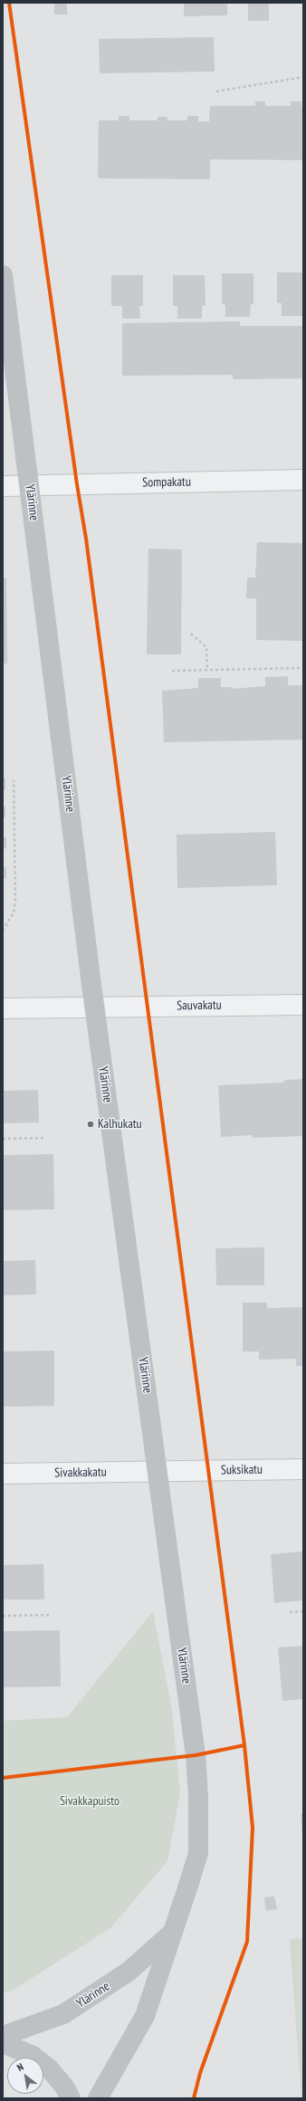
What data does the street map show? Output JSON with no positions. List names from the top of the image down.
{
  "streets": {
    "street": [
      "Sompakatu",
      "Ylärinne",
      "Sauvakatu",
      "Suksikatu",
      "Sivakkakatu"
    ]
  },
  "crossings": [
    ["Sompakatu", "Ylärinne"],
    ["Ylärinne", "Sauvakatu"],
    ["Ylärinne", "Suksikatu"],
    ["Ylärinne", "Sivakkakatu"],
    ["Suksikatu", "Sivakkakatu"]
  ],
  "parks": ["Sivakkapuisto"],
  "places": ["Kalhukatu"],
  "north": "top left"
}
